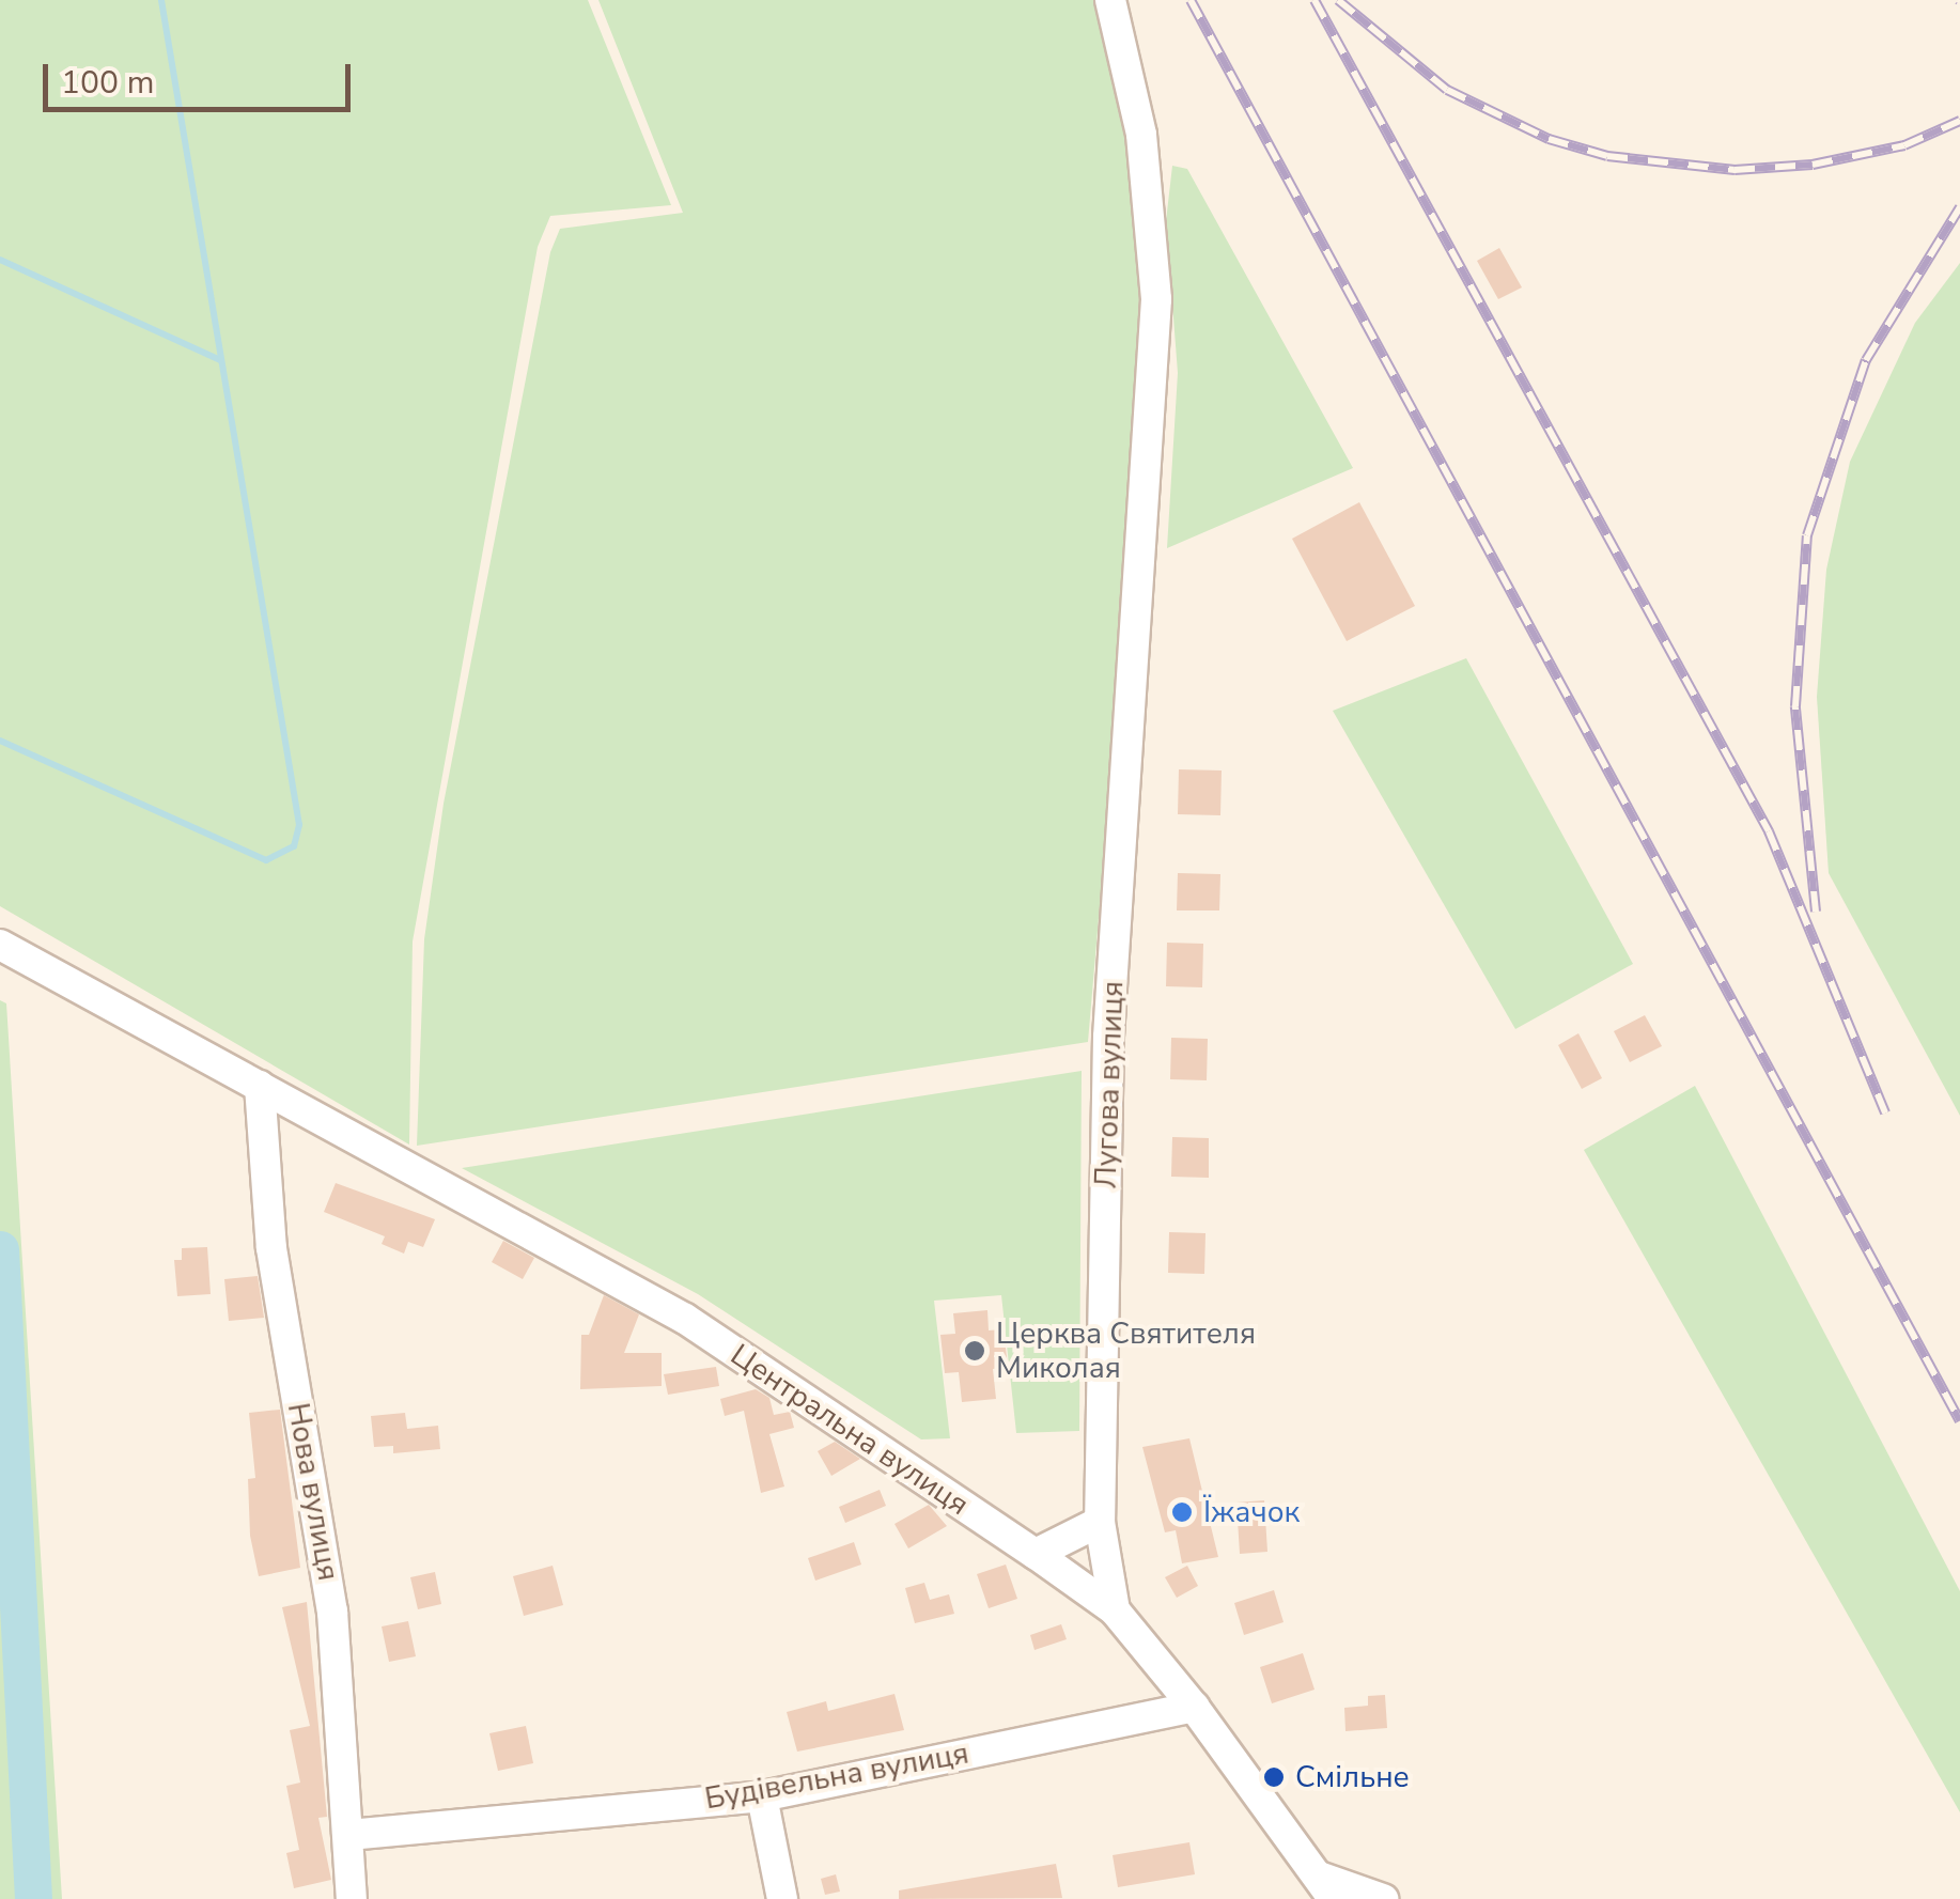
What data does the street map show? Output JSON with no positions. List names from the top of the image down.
{
  "streets": {
    "street": [
      "Лугова вулиця",
      "Центральна вулиця",
      "Нова вулиця",
      "Будівельна вулиця"
    ]
  },
  "crossings": [
    ["Лугова вулиця", "Центральна вулиця"],
    ["Центральна вулиця", "Нова вулиця"],
    ["Центральна вулиця", "Будівельна вулиця"],
    ["Нова вулиця", "Будівельна вулиця"]
  ],
  "places": ["Церква Святителя Миколая", "Їжачок", "Смільне"],
  "scale_bar": "100 m"
}
